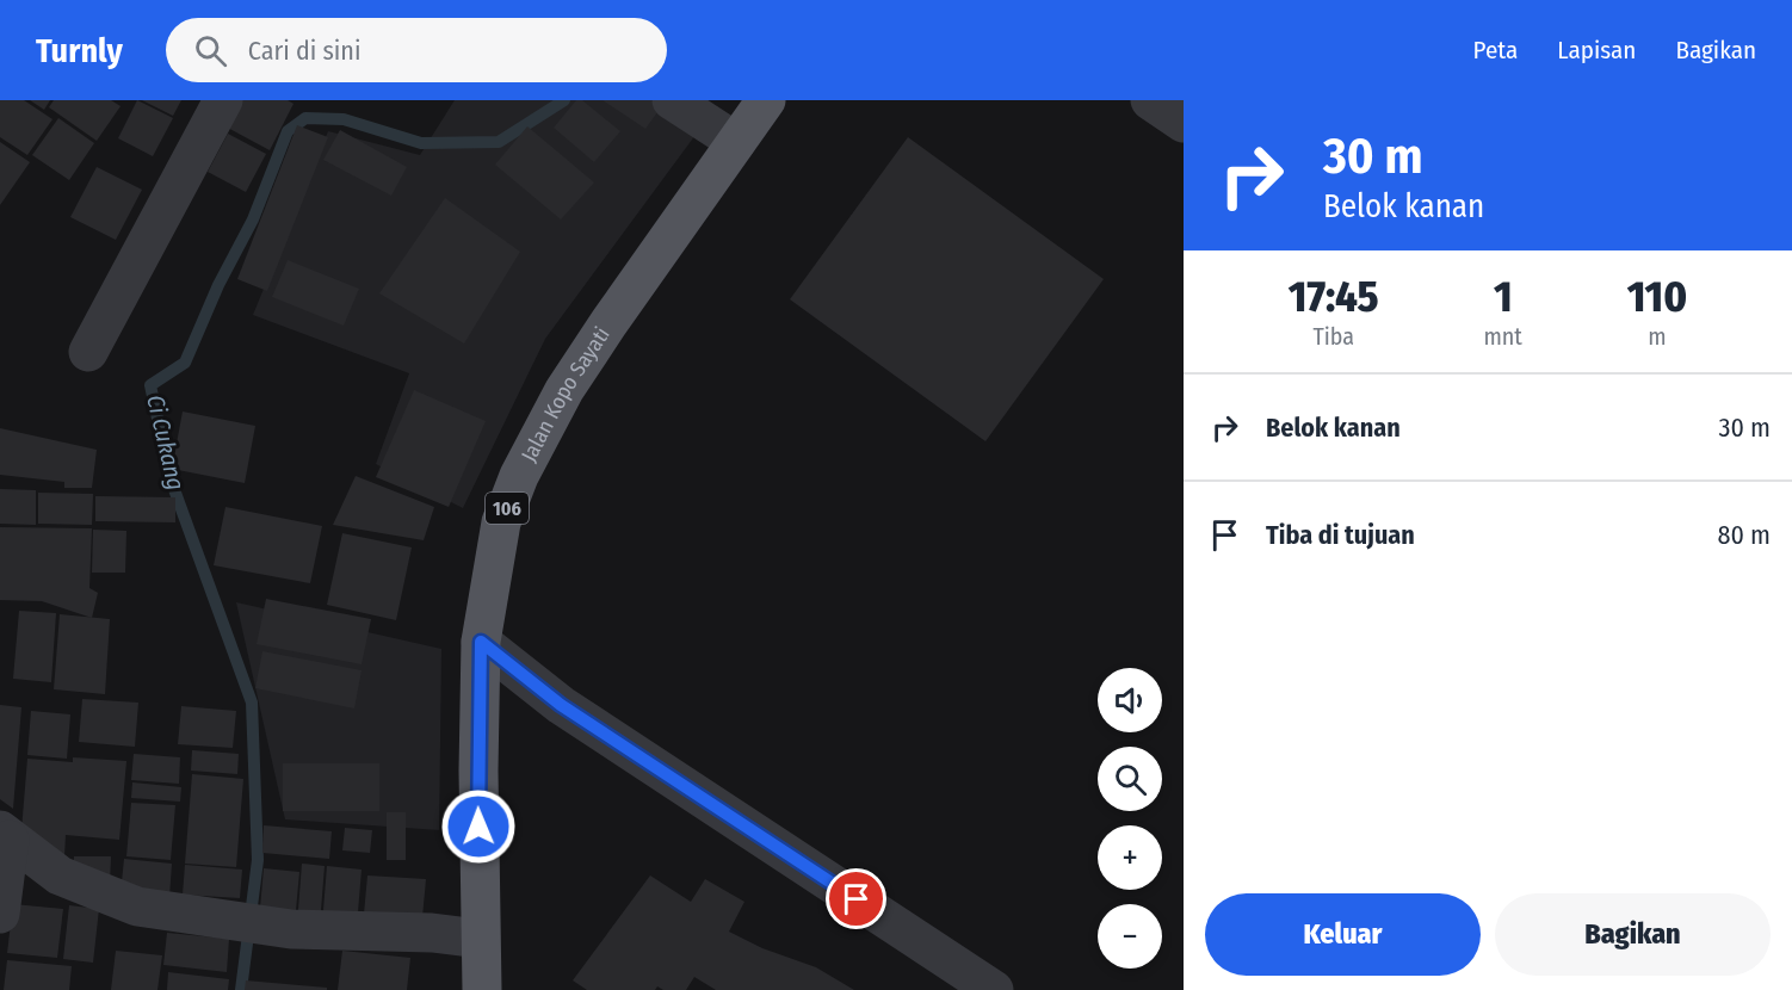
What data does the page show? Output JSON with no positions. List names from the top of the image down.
{
  "streets": {
    "main road": ["Jalan Kopo Sayati", "106"]
  },
  "water": ["Ci Cukang"],
  "page": {
    "header": "Turnly",
    "search": "Cari di sini",
    "nav": ["Peta", "Lapisan", "Bagikan"],
    "turn": ["30 m", "Belok kanan"],
    "eta": [
      "17:45",
      "Tiba",
      "1",
      "mnt",
      "110",
      "m"
    ],
    "list": [
      {
        "name": "Belok kanan",
        "value": "30 m"
      },
      {
        "name": "Tiba di tujuan",
        "value": "80 m"
      }
    ],
    "map_buttons": ["+", "−"],
    "buttons": ["Keluar", "Bagikan"]
  }
}
